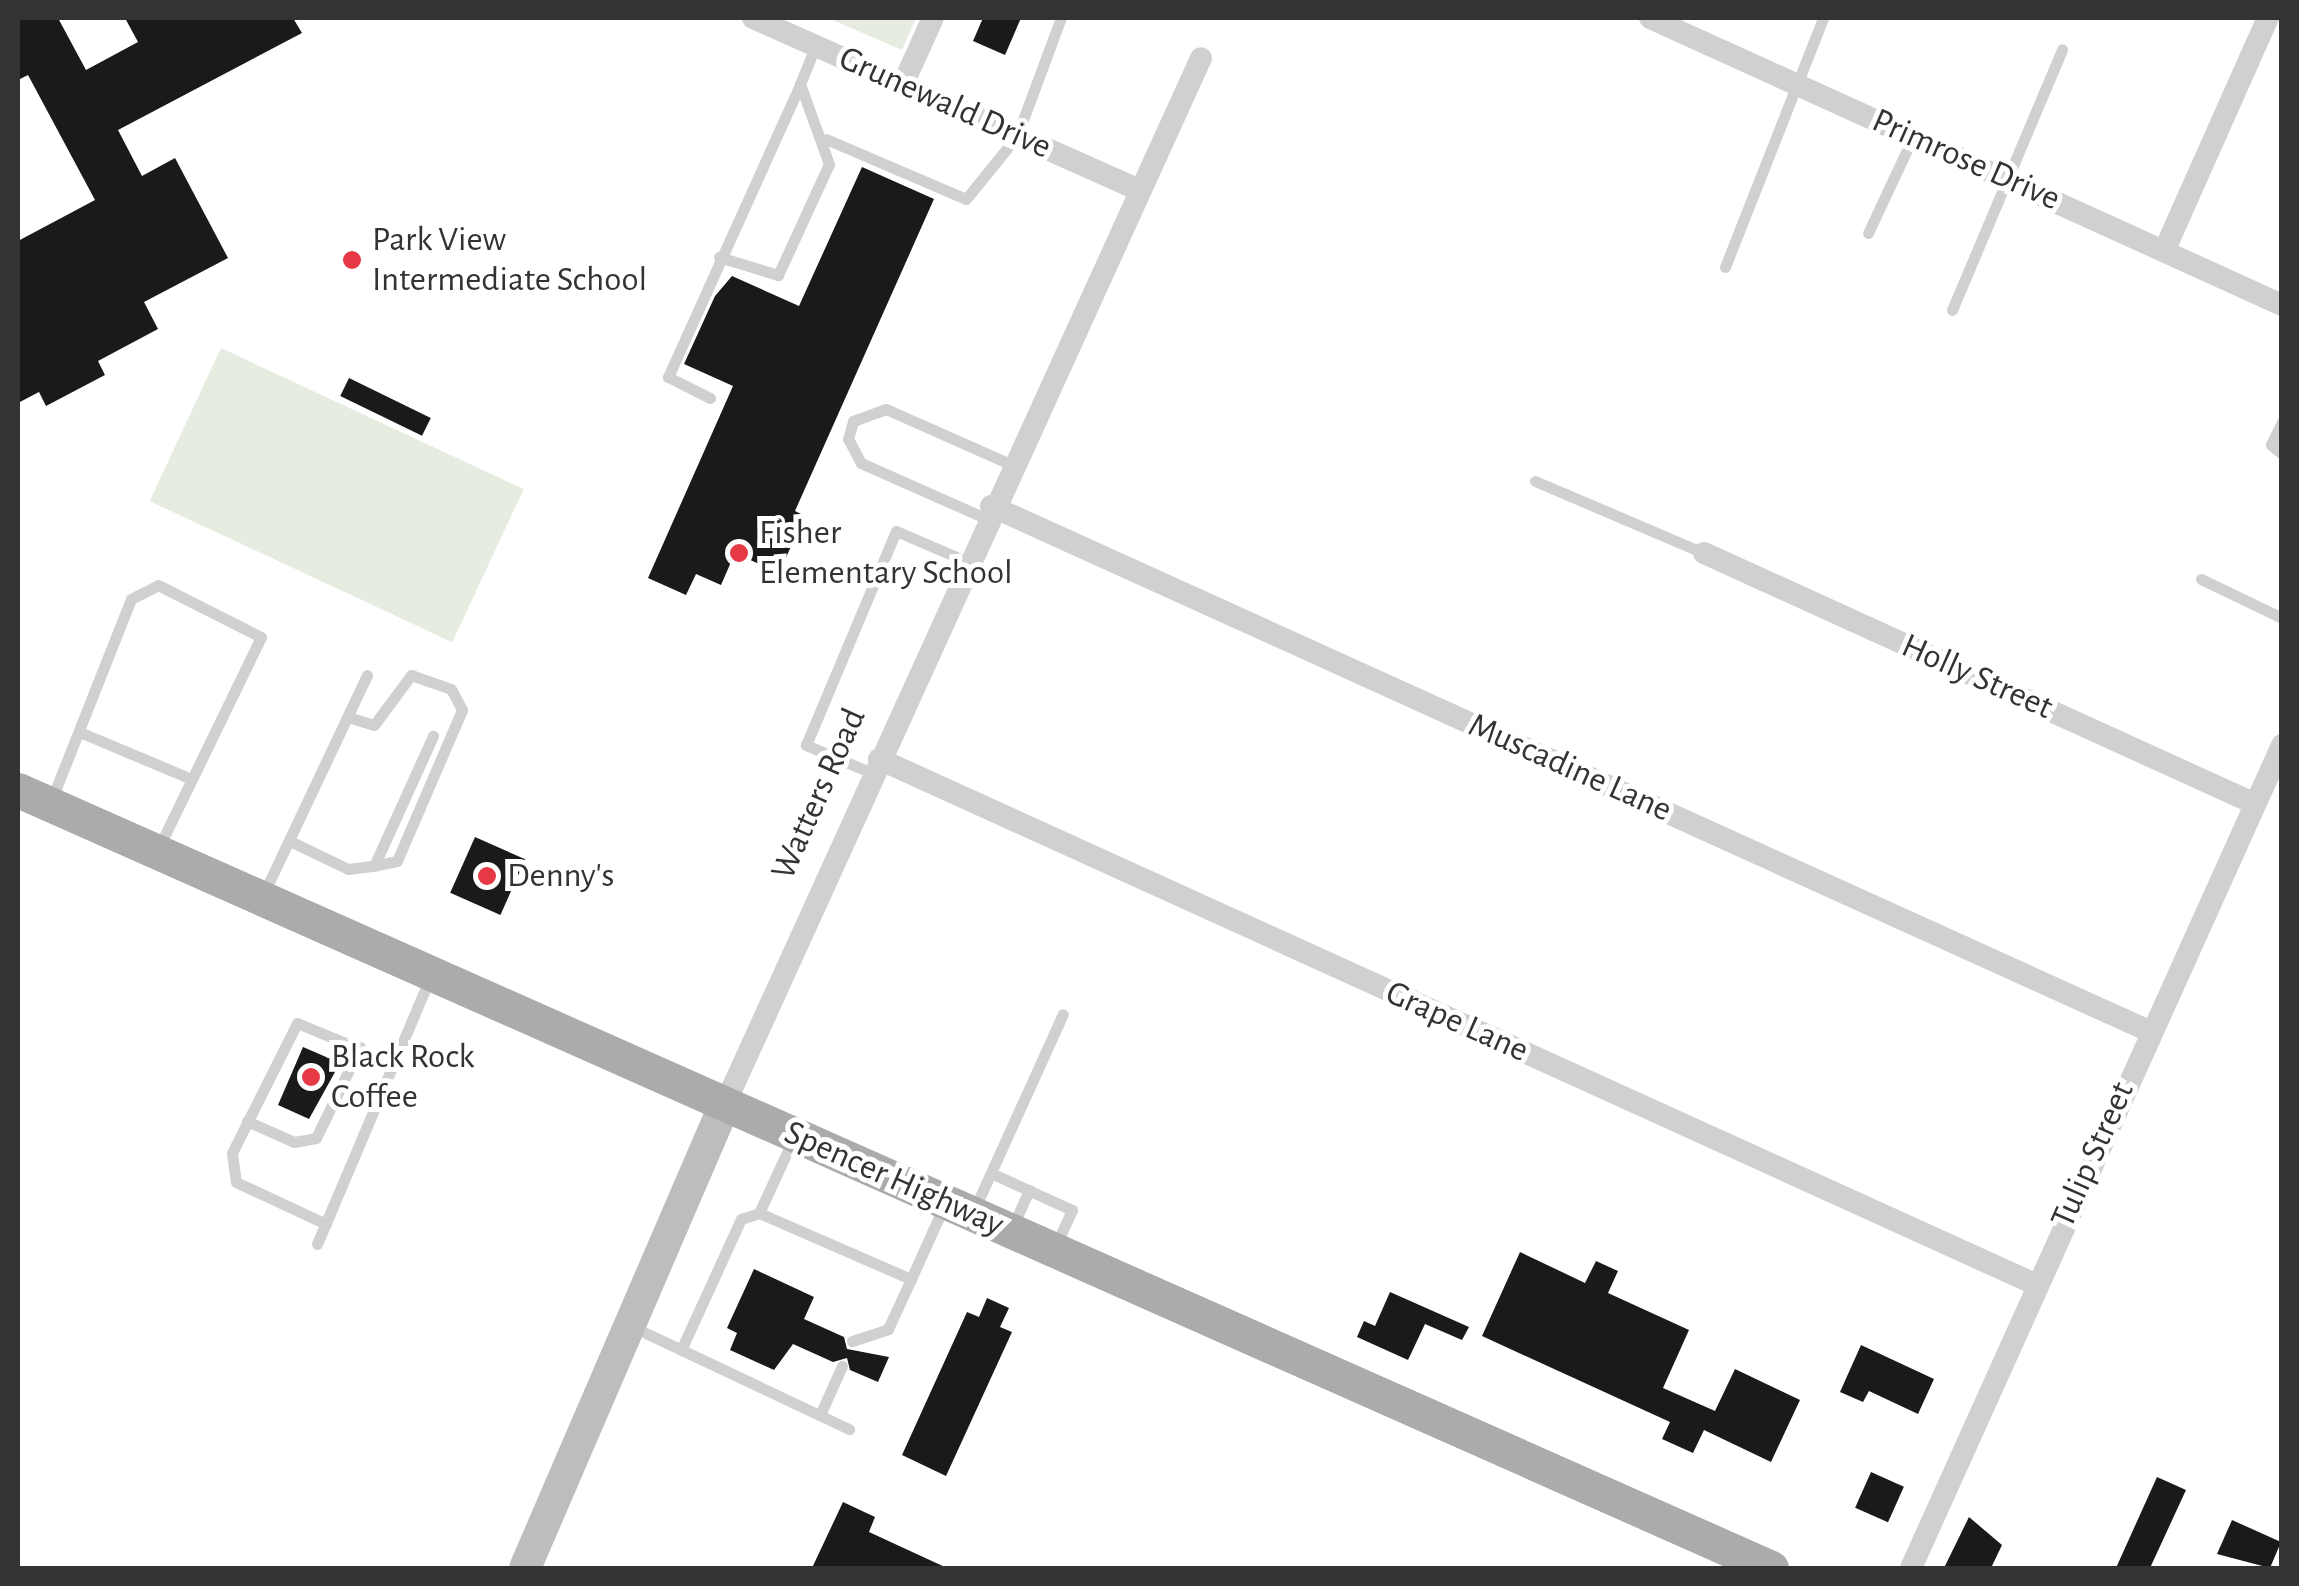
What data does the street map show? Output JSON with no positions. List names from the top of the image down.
{
  "streets": {
    "main road": ["Spencer Highway"],
    "street": [
      "Grunewald Drive",
      "Primrose Drive",
      "Holly Street",
      "Muscadine Lane",
      "Watters Road",
      "Grape Lane",
      "Tulip Street"
    ]
  },
  "crossings": [
    ["Grunewald Drive", "Watters Road"],
    ["Holly Street", "Tulip Street"],
    ["Muscadine Lane", "Watters Road"],
    ["Muscadine Lane", "Tulip Street"],
    ["Watters Road", "Grape Lane"],
    ["Watters Road", "Spencer Highway"],
    ["Grape Lane", "Tulip Street"]
  ],
  "places": [
    "Park View Intermediate School",
    "Fisher Elementary School",
    "Denny's",
    "Black Rock Coffee"
  ]
}
